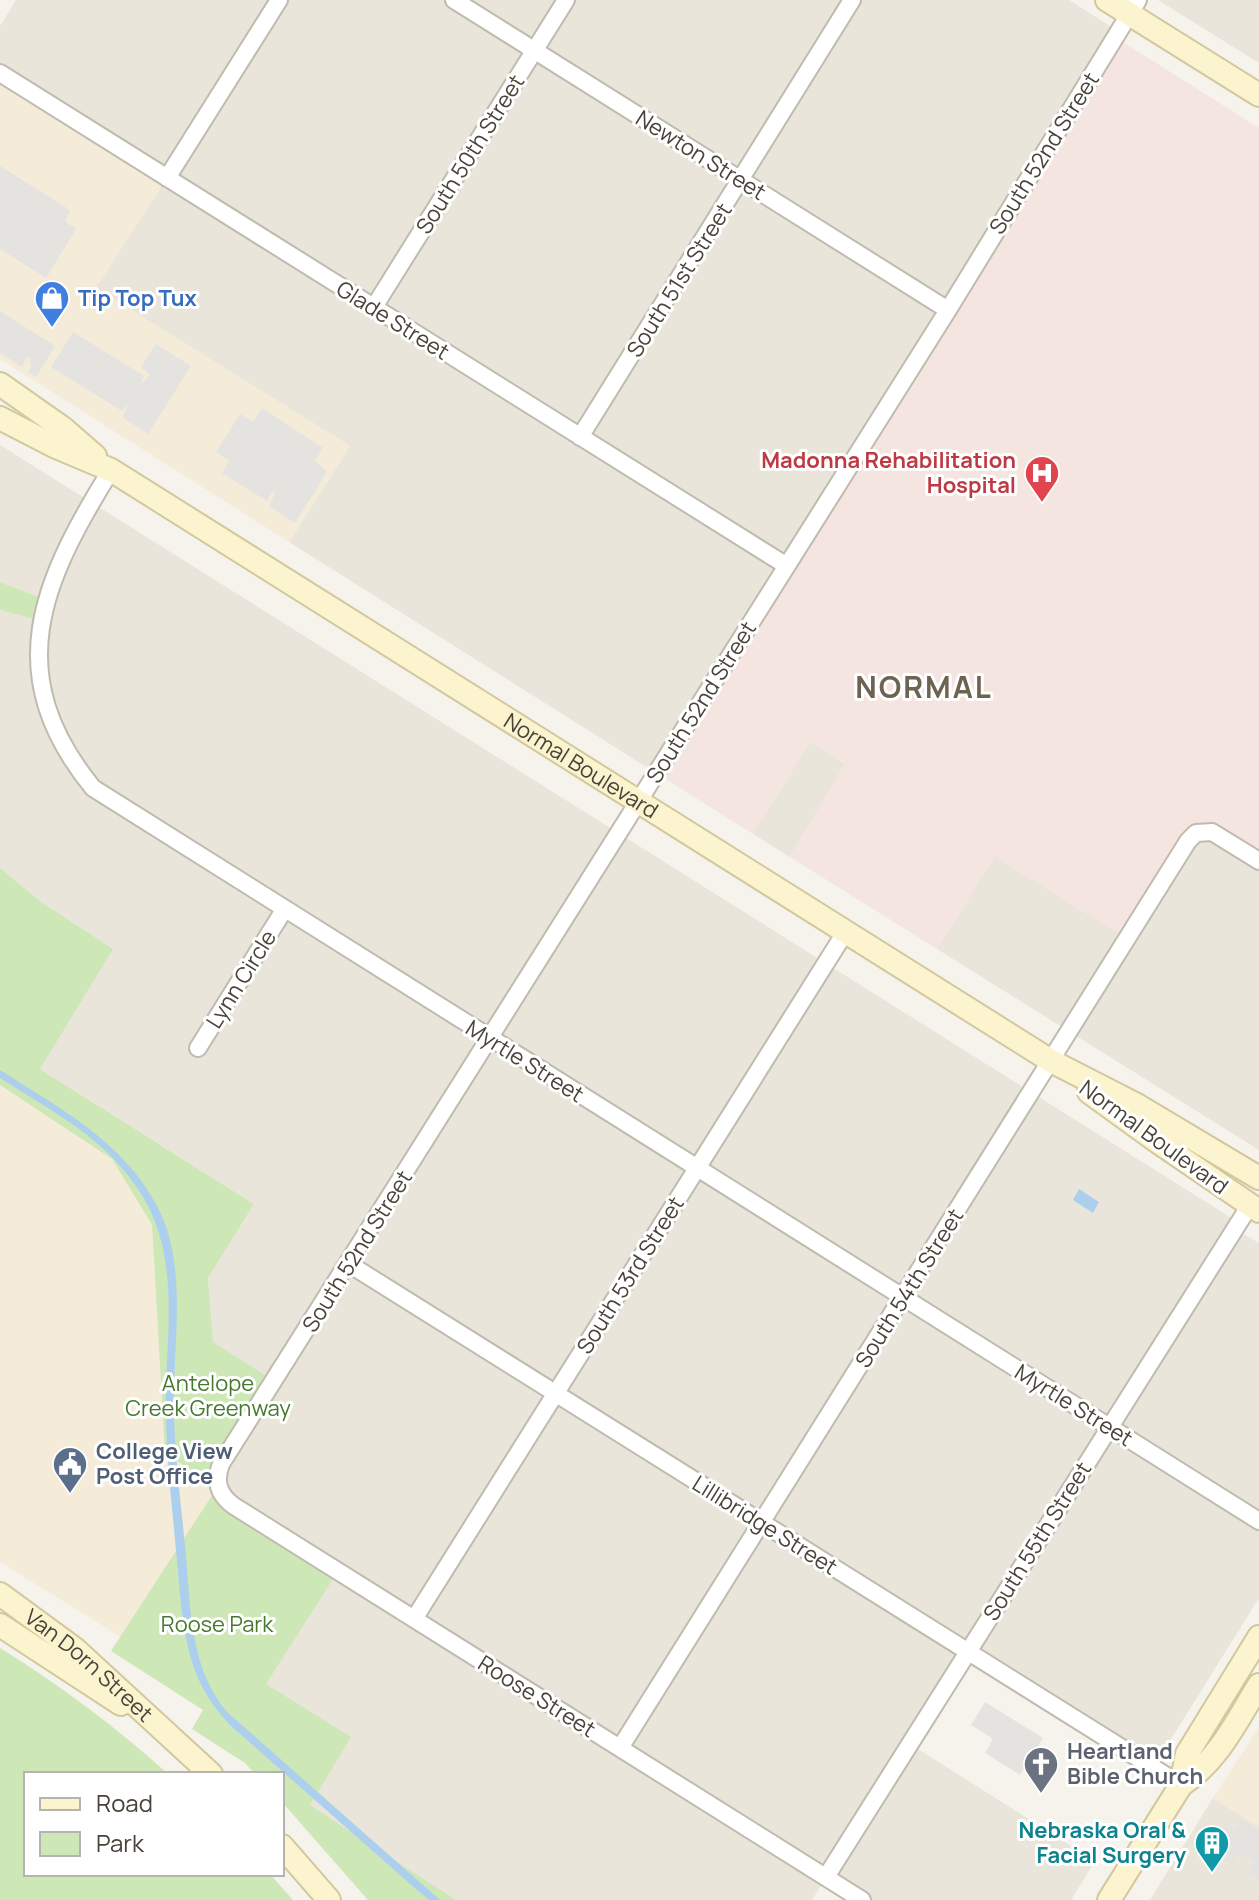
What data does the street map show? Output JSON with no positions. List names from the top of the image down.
{
  "streets": {
    "main road": ["Normal Boulevard", "Van Dorn Street"],
    "street": [
      "South 52nd Street",
      "South 50th Street",
      "Newton Street",
      "South 51st Street",
      "Glade Street",
      "Lynn Circle",
      "Myrtle Street",
      "South 53rd Street",
      "South 54th Street",
      "Lillibridge Street",
      "South 55th Street",
      "Roose Street"
    ]
  },
  "crossings": [
    ["South 52nd Street", "Newton Street"],
    ["South 52nd Street", "Glade Street"],
    ["South 52nd Street", "Normal Boulevard"],
    ["South 52nd Street", "Myrtle Street"],
    ["South 52nd Street", "Lillibridge Street"],
    ["South 52nd Street", "Roose Street"],
    ["South 50th Street", "Newton Street"],
    ["South 50th Street", "Glade Street"],
    ["Newton Street", "South 51st Street"],
    ["South 51st Street", "Glade Street"],
    ["Normal Boulevard", "Myrtle Street"],
    ["Normal Boulevard", "South 53rd Street"],
    ["Normal Boulevard", "South 54th Street"],
    ["Normal Boulevard", "South 55th Street"],
    ["Lynn Circle", "Myrtle Street"],
    ["Myrtle Street", "South 53rd Street"],
    ["Myrtle Street", "South 54th Street"],
    ["Myrtle Street", "South 55th Street"],
    ["South 53rd Street", "Lillibridge Street"],
    ["South 53rd Street", "Roose Street"],
    ["South 54th Street", "Lillibridge Street"],
    ["South 54th Street", "Roose Street"],
    ["Lillibridge Street", "South 55th Street"],
    ["South 55th Street", "Roose Street"]
  ],
  "districts": ["NORMAL"],
  "parks": ["Antelope Creek Greenway", "Roose Park"],
  "places": {
    "shop": ["Tip Top Tux"],
    "hospital": ["Madonna Rehabilitation Hospital"],
    "public building": ["College View Post Office"],
    "church": ["Heartland Bible Church"],
    "building": ["Nebraska Oral & Facial Surgery"]
  },
  "legend": ["Road", "Park"]
}
